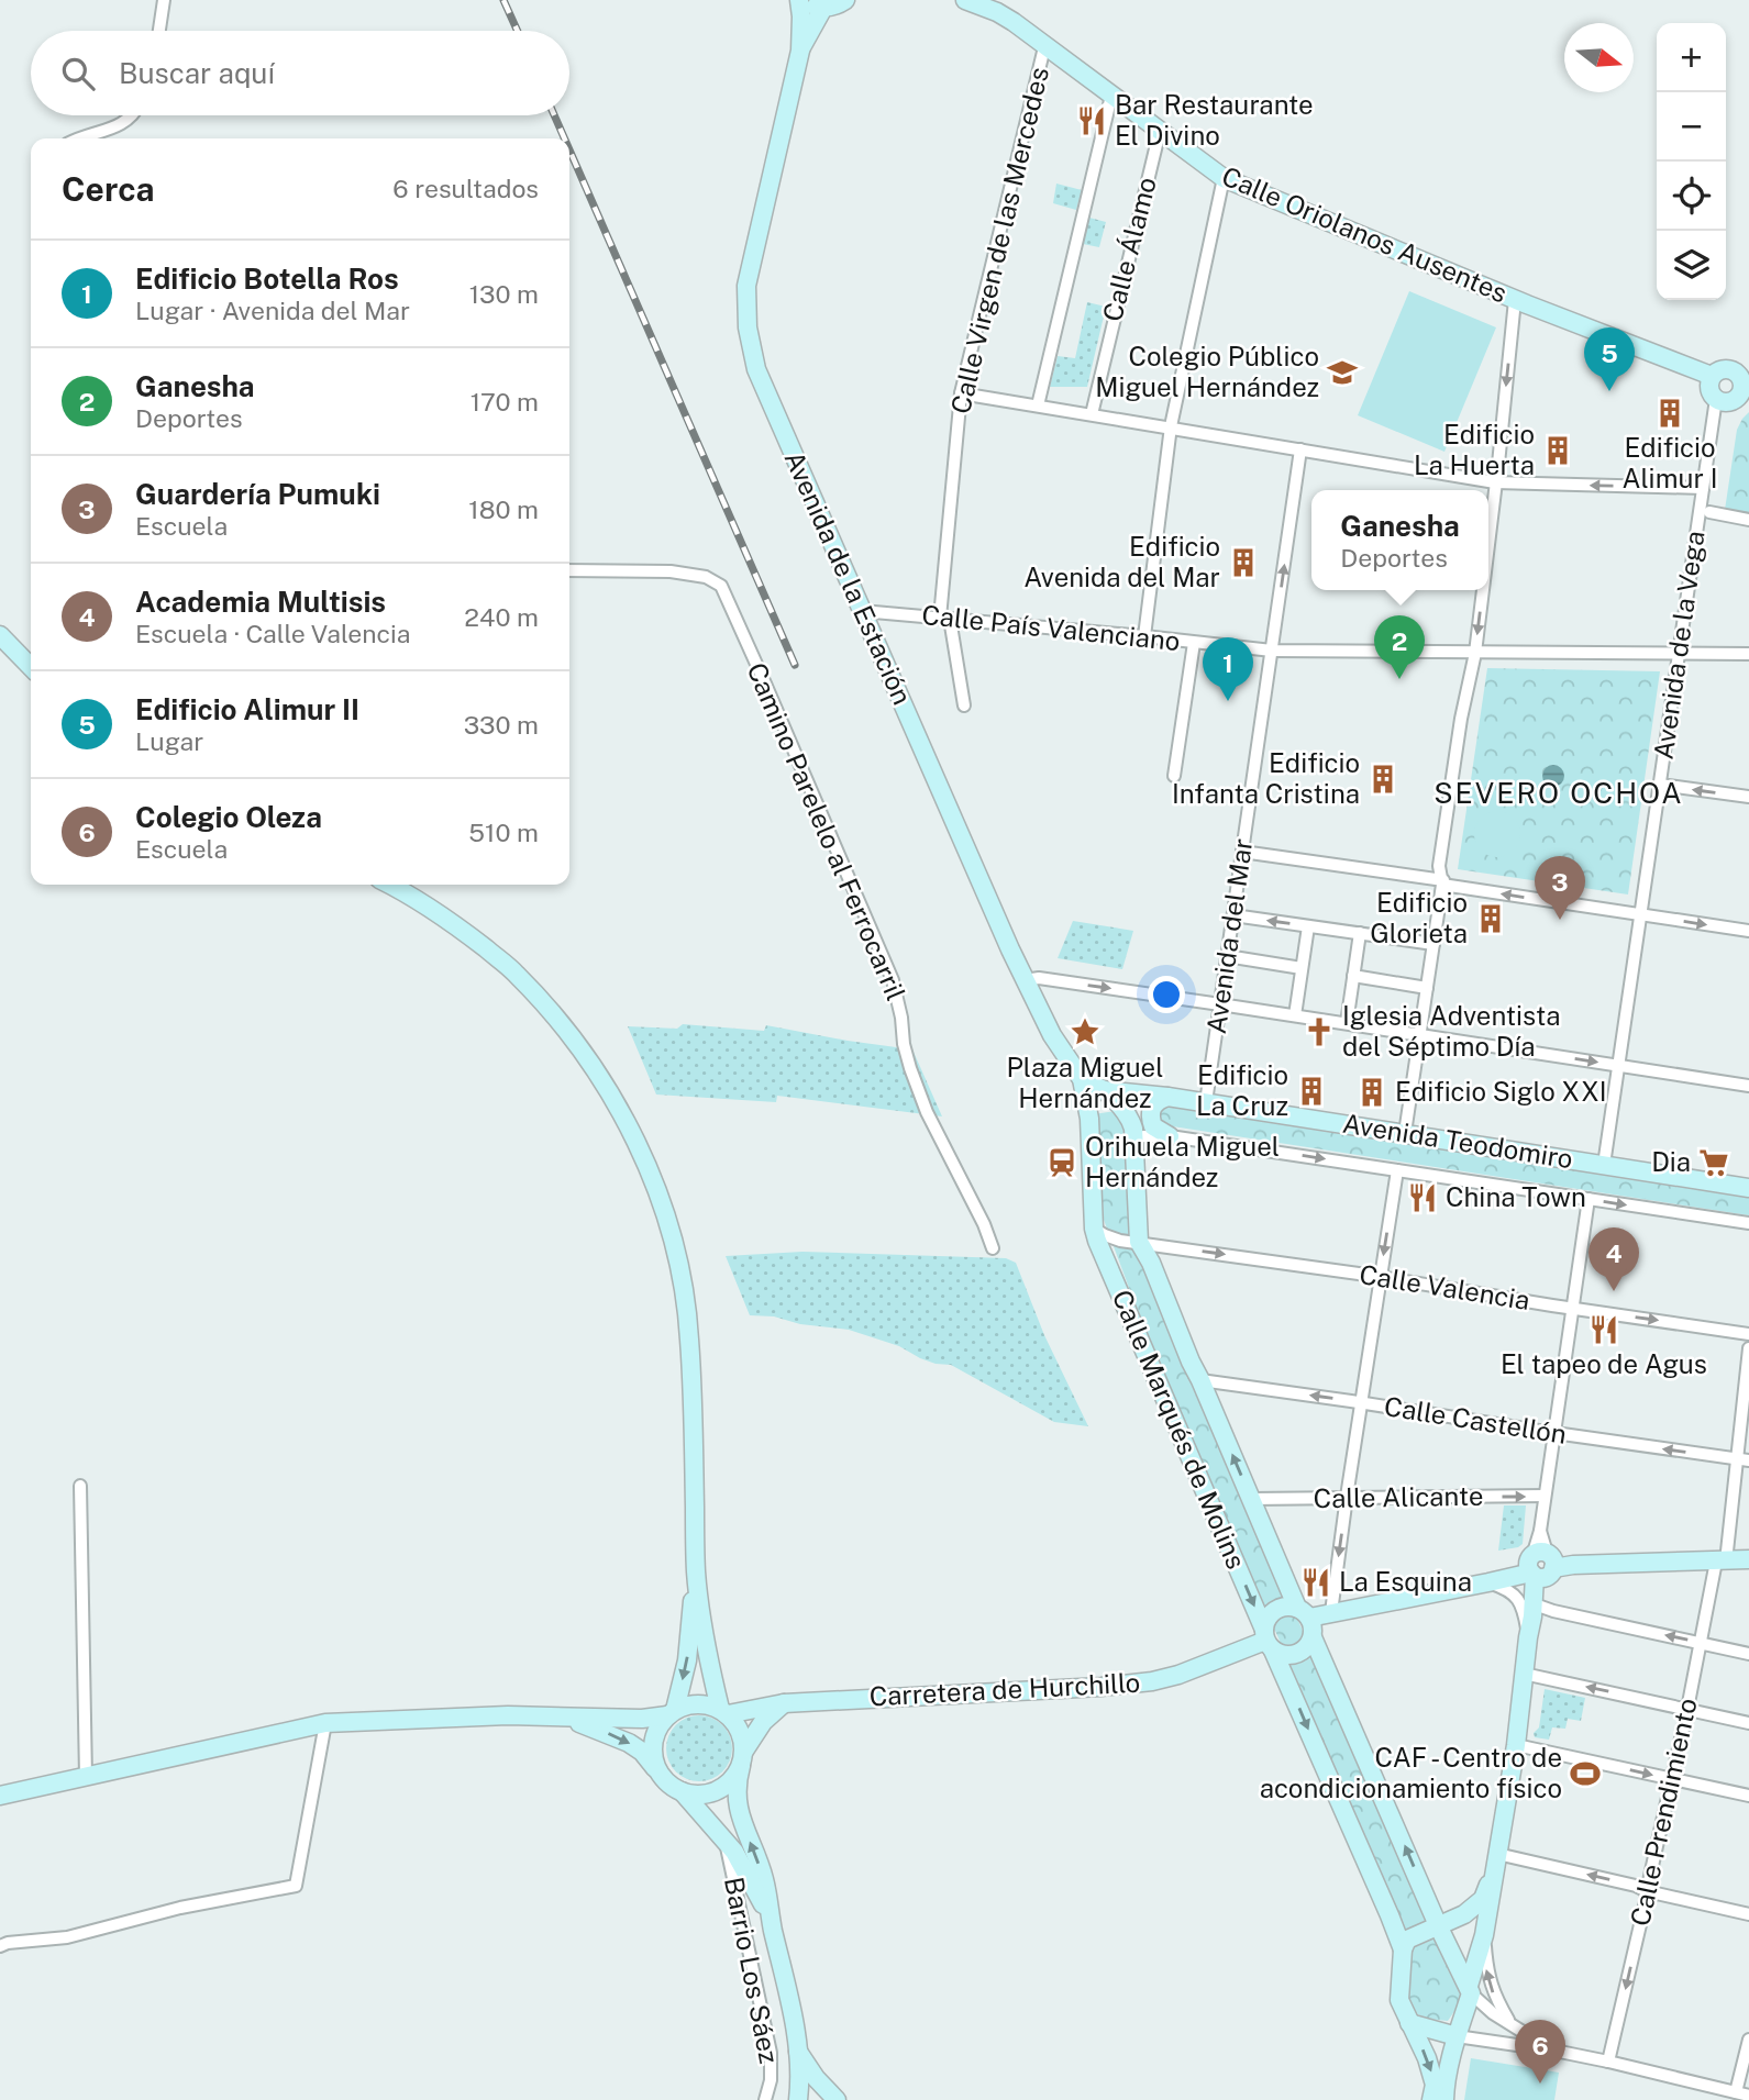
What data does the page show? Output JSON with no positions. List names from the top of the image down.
{
  "streets": {
    "street": [
      "Calle Oriolanos Ausentes",
      "Calle Virgen de las Mercedes",
      "Calle Álamo",
      "Avenida de la Estación",
      "Calle País Valenciano",
      "Avenida de la Vega",
      "Camino Parelelo al Ferrocarril",
      "Avenida del Mar",
      "Avenida Teodomiro",
      "Calle Valencia",
      "Calle Castellón",
      "Calle Marqués de Molins",
      "Calle Alicante",
      "Carretera de Hurchillo",
      "Calle Prendimiento",
      "Barrio Los Sáez"
    ]
  },
  "crossings": [
    ["Calle Oriolanos Ausentes", "Calle Virgen de las Mercedes"],
    ["Calle Oriolanos Ausentes", "Calle Álamo"],
    ["Calle Oriolanos Ausentes", "Avenida de la Vega"],
    ["Calle Virgen de las Mercedes", "Calle País Valenciano"],
    ["Avenida de la Estación", "Calle País Valenciano"],
    ["Avenida de la Estación", "Avenida Teodomiro"],
    ["Avenida de la Estación", "Calle Marqués de Molins"],
    ["Calle País Valenciano", "Avenida de la Vega"],
    ["Calle País Valenciano", "Avenida del Mar"],
    ["Avenida de la Vega", "Avenida Teodomiro"],
    ["Avenida del Mar", "Avenida Teodomiro"],
    ["Avenida Teodomiro", "Calle Marqués de Molins"],
    ["Calle Valencia", "Calle Marqués de Molins"],
    ["Calle Castellón", "Calle Marqués de Molins"],
    ["Calle Castellón", "Calle Prendimiento"],
    ["Calle Marqués de Molins", "Calle Alicante"],
    ["Calle Marqués de Molins", "Carretera de Hurchillo"]
  ],
  "one_way": ["Calle Valencia", "Calle Castellón"],
  "districts": ["SEVERO OCHOA"],
  "places": {
    "restaurant": [
      "Bar Restaurante El Divino",
      "China Town",
      "El tapeo de Agus",
      "La Esquina"
    ],
    "school or university": ["Colegio Público Miguel Hernández"],
    "building": [
      "Edificio Alimur I",
      "Edificio La Huerta",
      "Edificio Avenida del Mar",
      "Edificio Infanta Cristina",
      "Edificio Glorieta",
      "Edificio La Cruz",
      "Edificio Siglo XXI"
    ],
    "place": ["Plaza Miguel Hernández"],
    "church": ["Iglesia Adventista del Séptimo Día"],
    "station": ["Orihuela Miguel Hernández"],
    "supermarket": ["Dia"],
    "sports": ["CAF - Centro de acondicionamiento físico"]
  },
  "north": "right",
  "page": {
    "map_buttons": ["+", "−"],
    "search": "Buscar aquí",
    "heading": ["Cerca", "6 resultados"],
    "list": [
      {
        "mark": "1",
        "name": "Edificio Botella Ros",
        "note": "Lugar · Avenida del Mar",
        "value": "130 m"
      },
      {
        "mark": "2",
        "name": "Ganesha",
        "note": "Deportes",
        "value": "170 m"
      },
      {
        "mark": "3",
        "name": "Guardería Pumuki",
        "note": "Escuela",
        "value": "180 m"
      },
      {
        "mark": "4",
        "name": "Academia Multisis",
        "note": "Escuela · Calle Valencia",
        "value": "240 m"
      },
      {
        "mark": "5",
        "name": "Edificio Alimur II",
        "note": "Lugar",
        "value": "330 m"
      },
      {
        "mark": "6",
        "name": "Colegio Oleza",
        "note": "Escuela",
        "value": "510 m"
      }
    ],
    "pins": [
      "5",
      "2",
      "1",
      "3",
      "4",
      "6"
    ],
    "popup": ["Ganesha", "Deportes"]
  }
}
